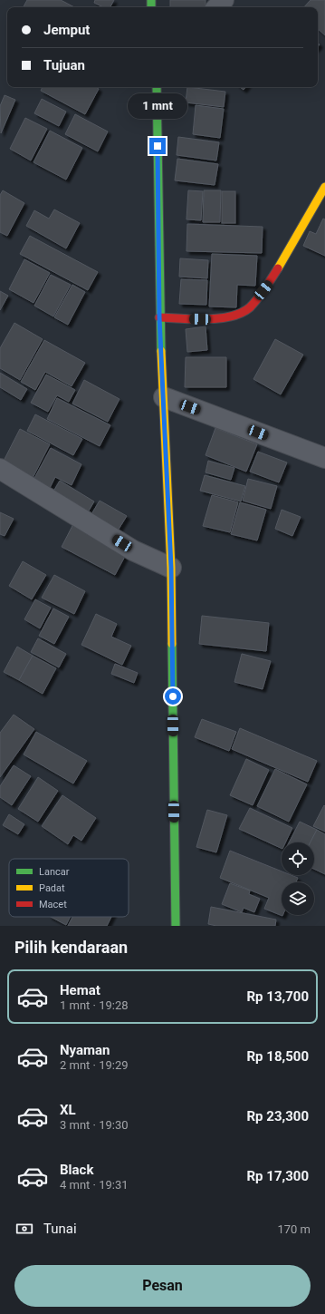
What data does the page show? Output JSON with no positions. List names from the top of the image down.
{
  "legend": ["Lancar", "Padat", "Macet"],
  "page": {
    "banner": ["Jemput", "Tujuan"],
    "bubble": "1 mnt",
    "heading": "Pilih kendaraan",
    "list": [
      {
        "name": "Hemat",
        "note": "1 mnt · 19:28",
        "value": "Rp 13,700"
      },
      {
        "name": "Nyaman",
        "note": "2 mnt · 19:29",
        "value": "Rp 18,500"
      },
      {
        "name": "XL",
        "note": "3 mnt · 19:30",
        "value": "Rp 23,300"
      },
      {
        "name": "Black",
        "note": "4 mnt · 19:31",
        "value": "Rp 17,300"
      }
    ],
    "pay": ["Tunai", "170 m"],
    "buttons": "Pesan"
  }
}
